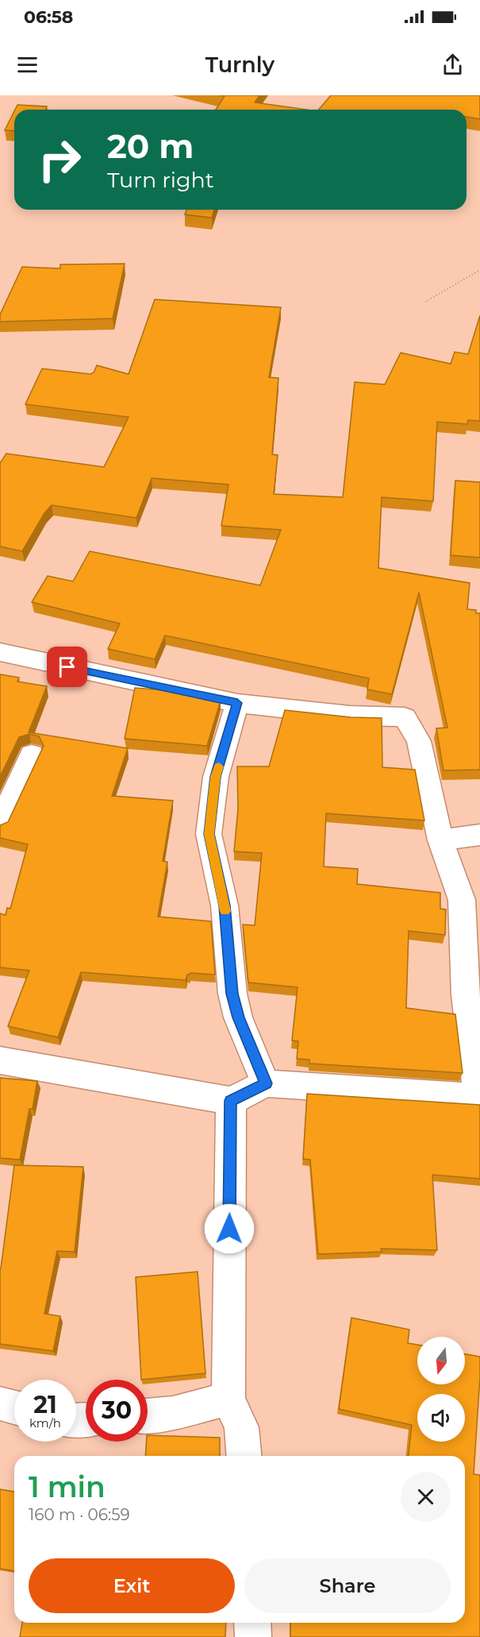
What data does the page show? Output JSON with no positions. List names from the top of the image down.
{
  "north": "bottom",
  "page": {
    "status": "06:58",
    "header": "Turnly",
    "turn": ["20 m", "Turn right"],
    "speed": "21 km/h",
    "limit": "30",
    "heading": ["1 min", "160 m · 06:59"],
    "buttons": ["Exit", "Share"]
  }
}
